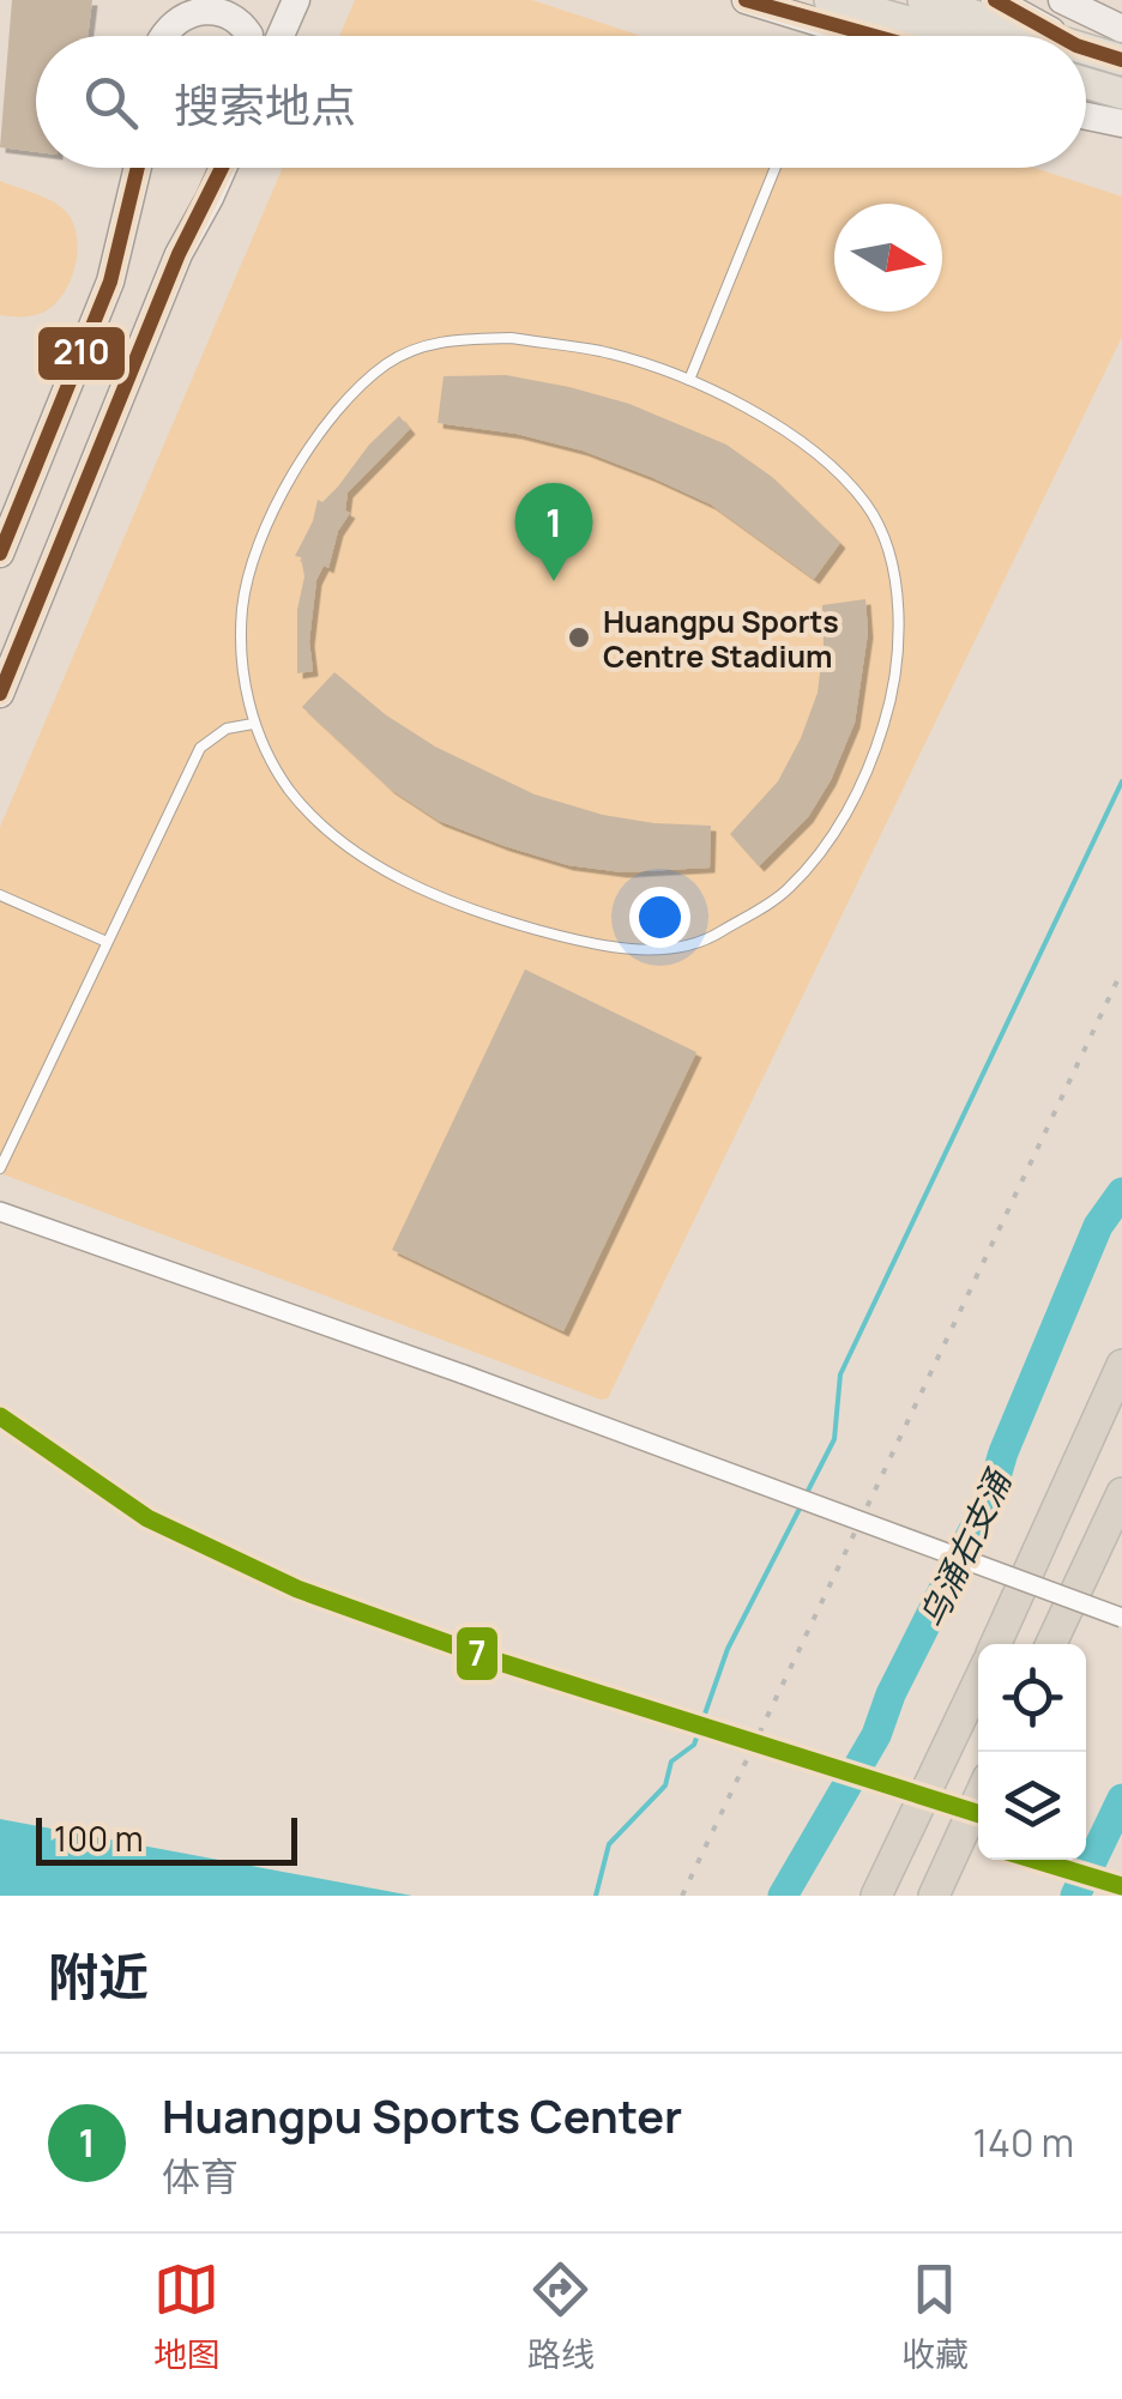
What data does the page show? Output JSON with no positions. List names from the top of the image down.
{
  "water": ["乌涌右支涌"],
  "places": ["Huangpu Sports Centre Stadium"],
  "lines": ["transit line 210", "transit line 7"],
  "scale_bar": "100 m",
  "north": "right",
  "page": {
    "search": "搜索地点",
    "pins": "1",
    "scale": "100 m",
    "heading": "附近",
    "list": [
      {
        "mark": "1",
        "name": "Huangpu Sports Center",
        "note": "体育",
        "value": "140 m"
      }
    ],
    "nav": ["地图", "路线", "收藏"]
  }
}
